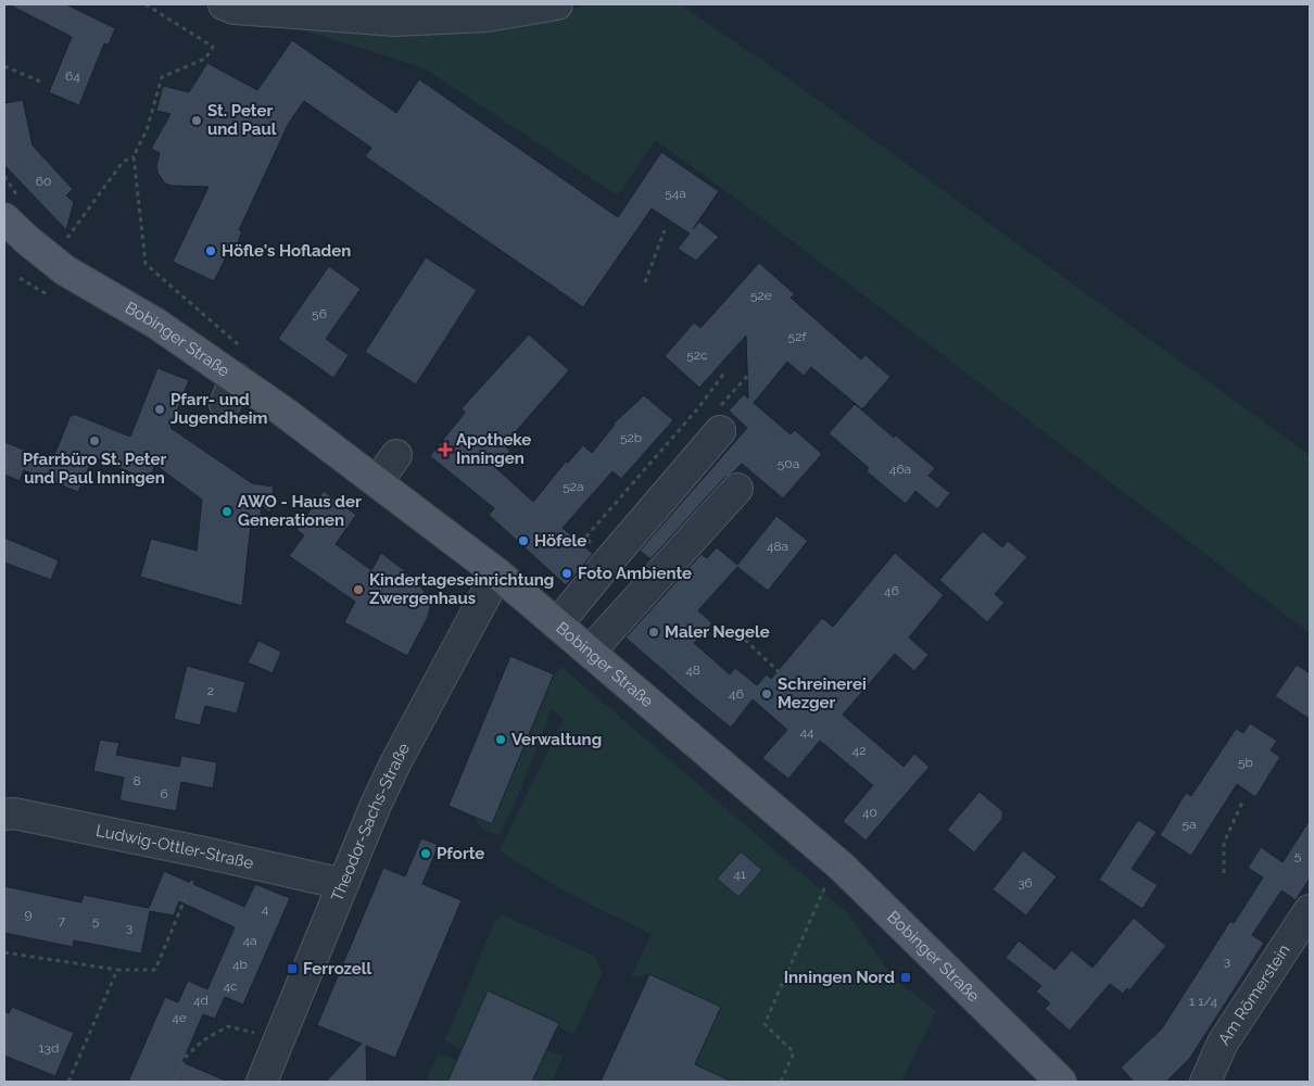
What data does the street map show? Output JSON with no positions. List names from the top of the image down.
{
  "streets": {
    "main road": ["Bobinger Straße"],
    "street": ["Theodor-Sachs-Straße", "Ludwig-Ottler-Straße", "Am Römerstein"]
  },
  "crossings": [
    ["Bobinger Straße", "Theodor-Sachs-Straße"],
    ["Theodor-Sachs-Straße", "Ludwig-Ottler-Straße"]
  ],
  "places": {
    "other": [
      "St. Peter und Paul",
      "Höfle's Hofladen",
      "Pfarr- und Jugendheim",
      "Pfarrbüro St. Peter und Paul Inningen",
      "AWO - Haus der Generationen",
      "Höfele",
      "Foto Ambiente",
      "Kindertageseinrichtung Zwergenhaus",
      "Maler Negele",
      "Schreinerei Mezger",
      "Verwaltung",
      "Pforte"
    ],
    "health": ["Apotheke Inningen"],
    "transit": ["Ferrozell", "Inningen Nord"]
  },
  "house_numbers": [
    "64",
    "60",
    "54a",
    "52e",
    "56",
    "52f",
    "52c",
    "52b",
    "50a",
    "46a",
    "52a",
    "48a",
    "46",
    "48",
    "2",
    "46",
    "44",
    "42",
    "5b",
    "8",
    "6",
    "40",
    "5a",
    "5",
    "41",
    "36",
    "4",
    "9",
    "7",
    "5",
    "3",
    "4a",
    "3",
    "4b",
    "4c",
    "4d",
    "1 1/4",
    "4e",
    "13d"
  ]
}
